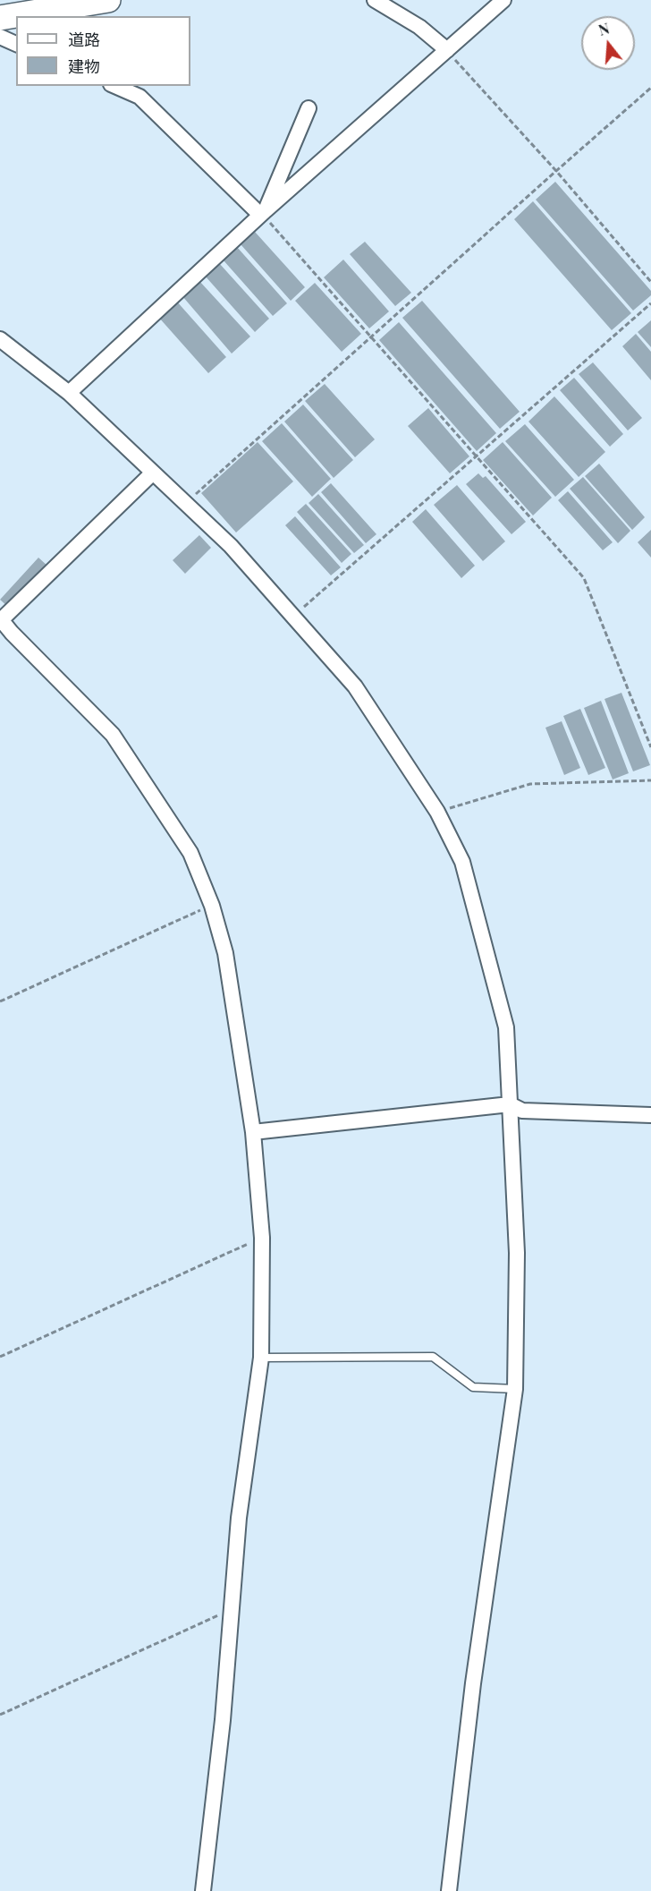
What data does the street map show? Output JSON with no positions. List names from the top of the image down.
{
  "legend": ["道路", "建物"],
  "north": "top"
}
